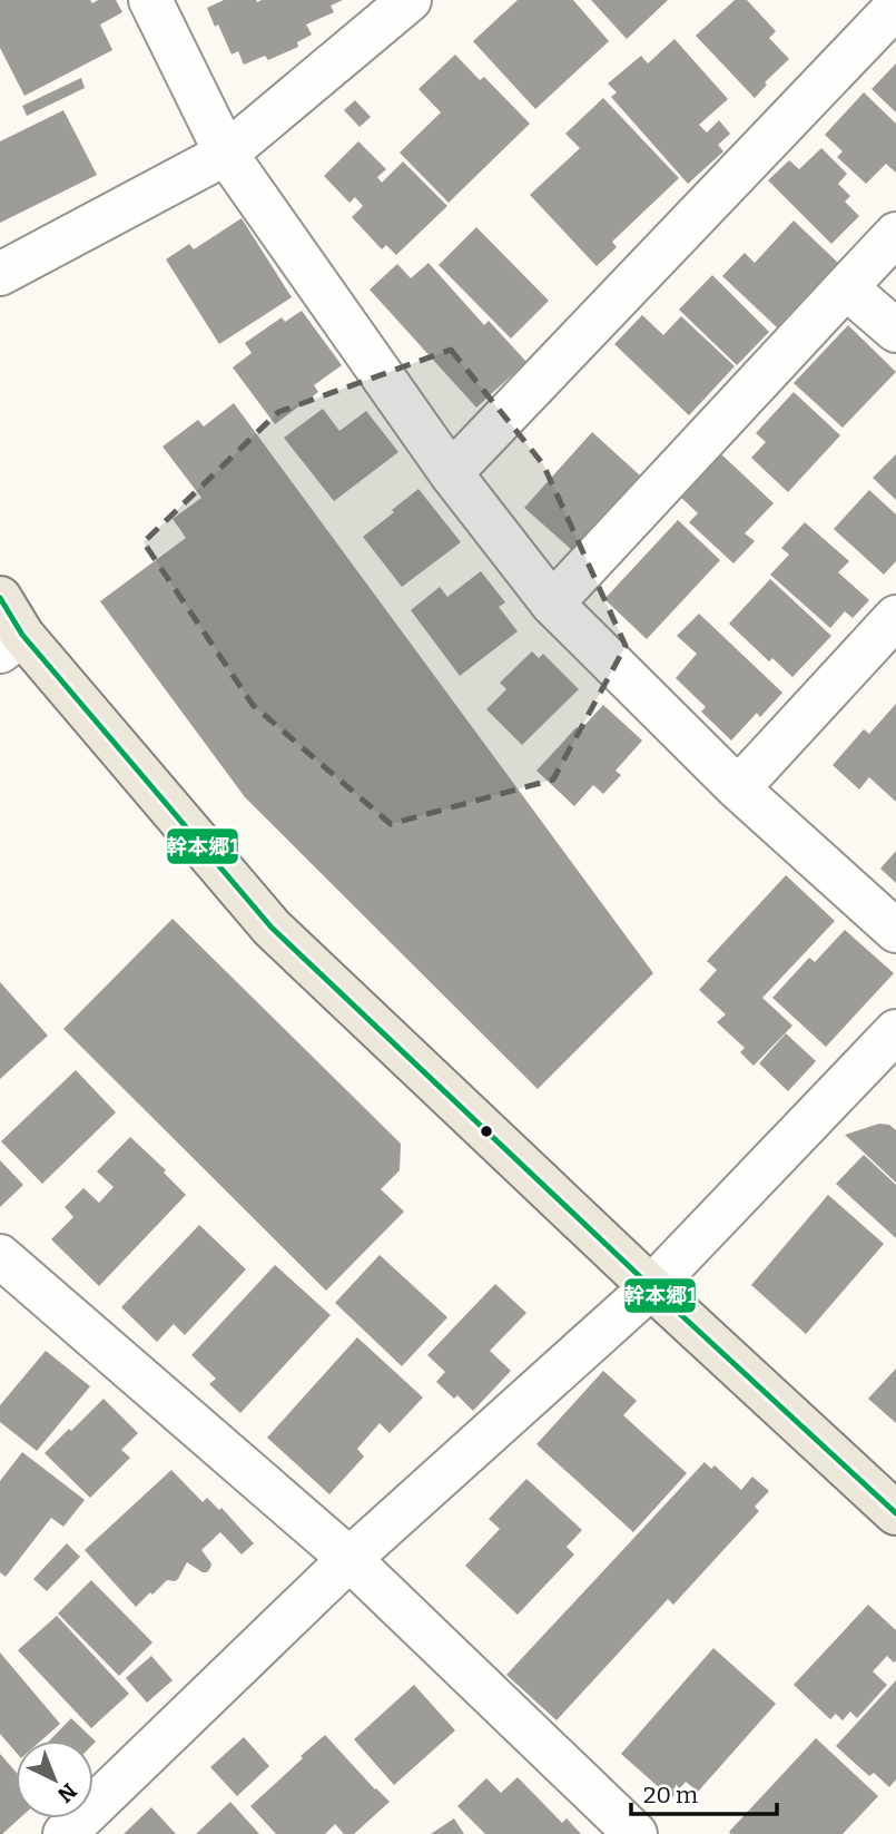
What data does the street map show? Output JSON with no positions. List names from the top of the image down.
{
  "lines": ["transit line 幹本郷1"],
  "scale_bar": "20 m",
  "north": "bottom right"
}
